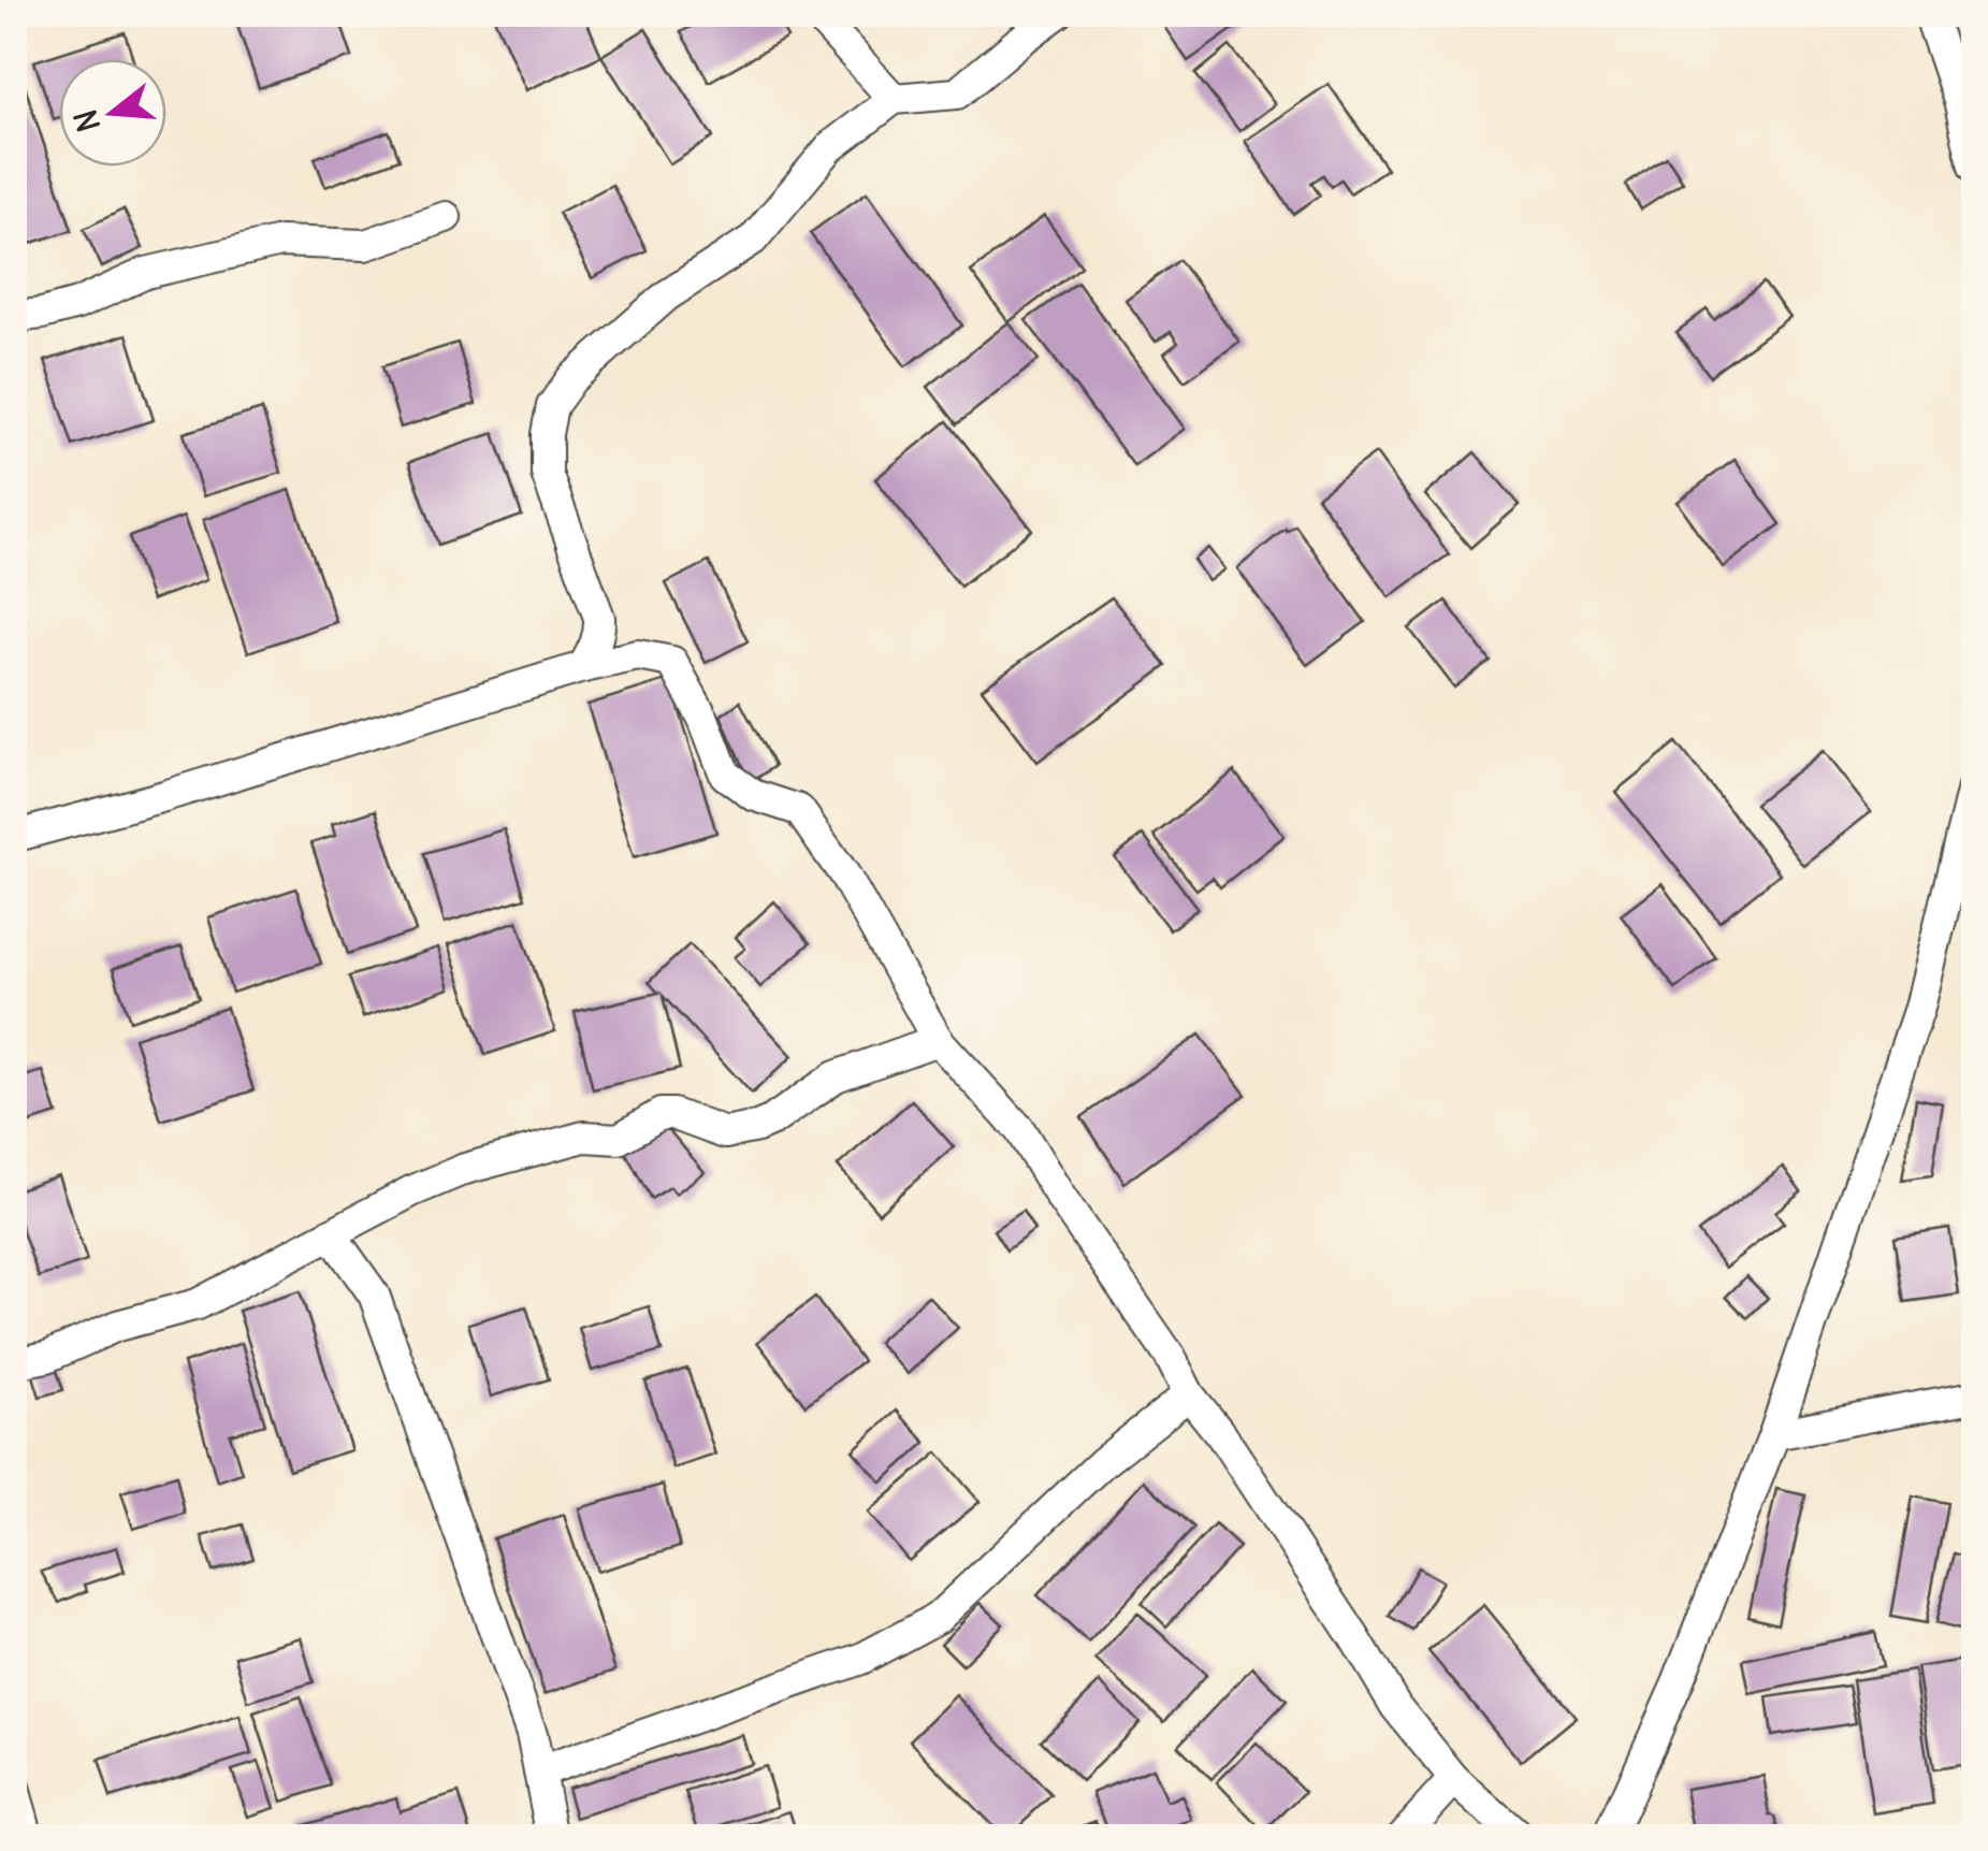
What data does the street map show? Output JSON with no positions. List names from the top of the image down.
{
  "north": "left"
}
